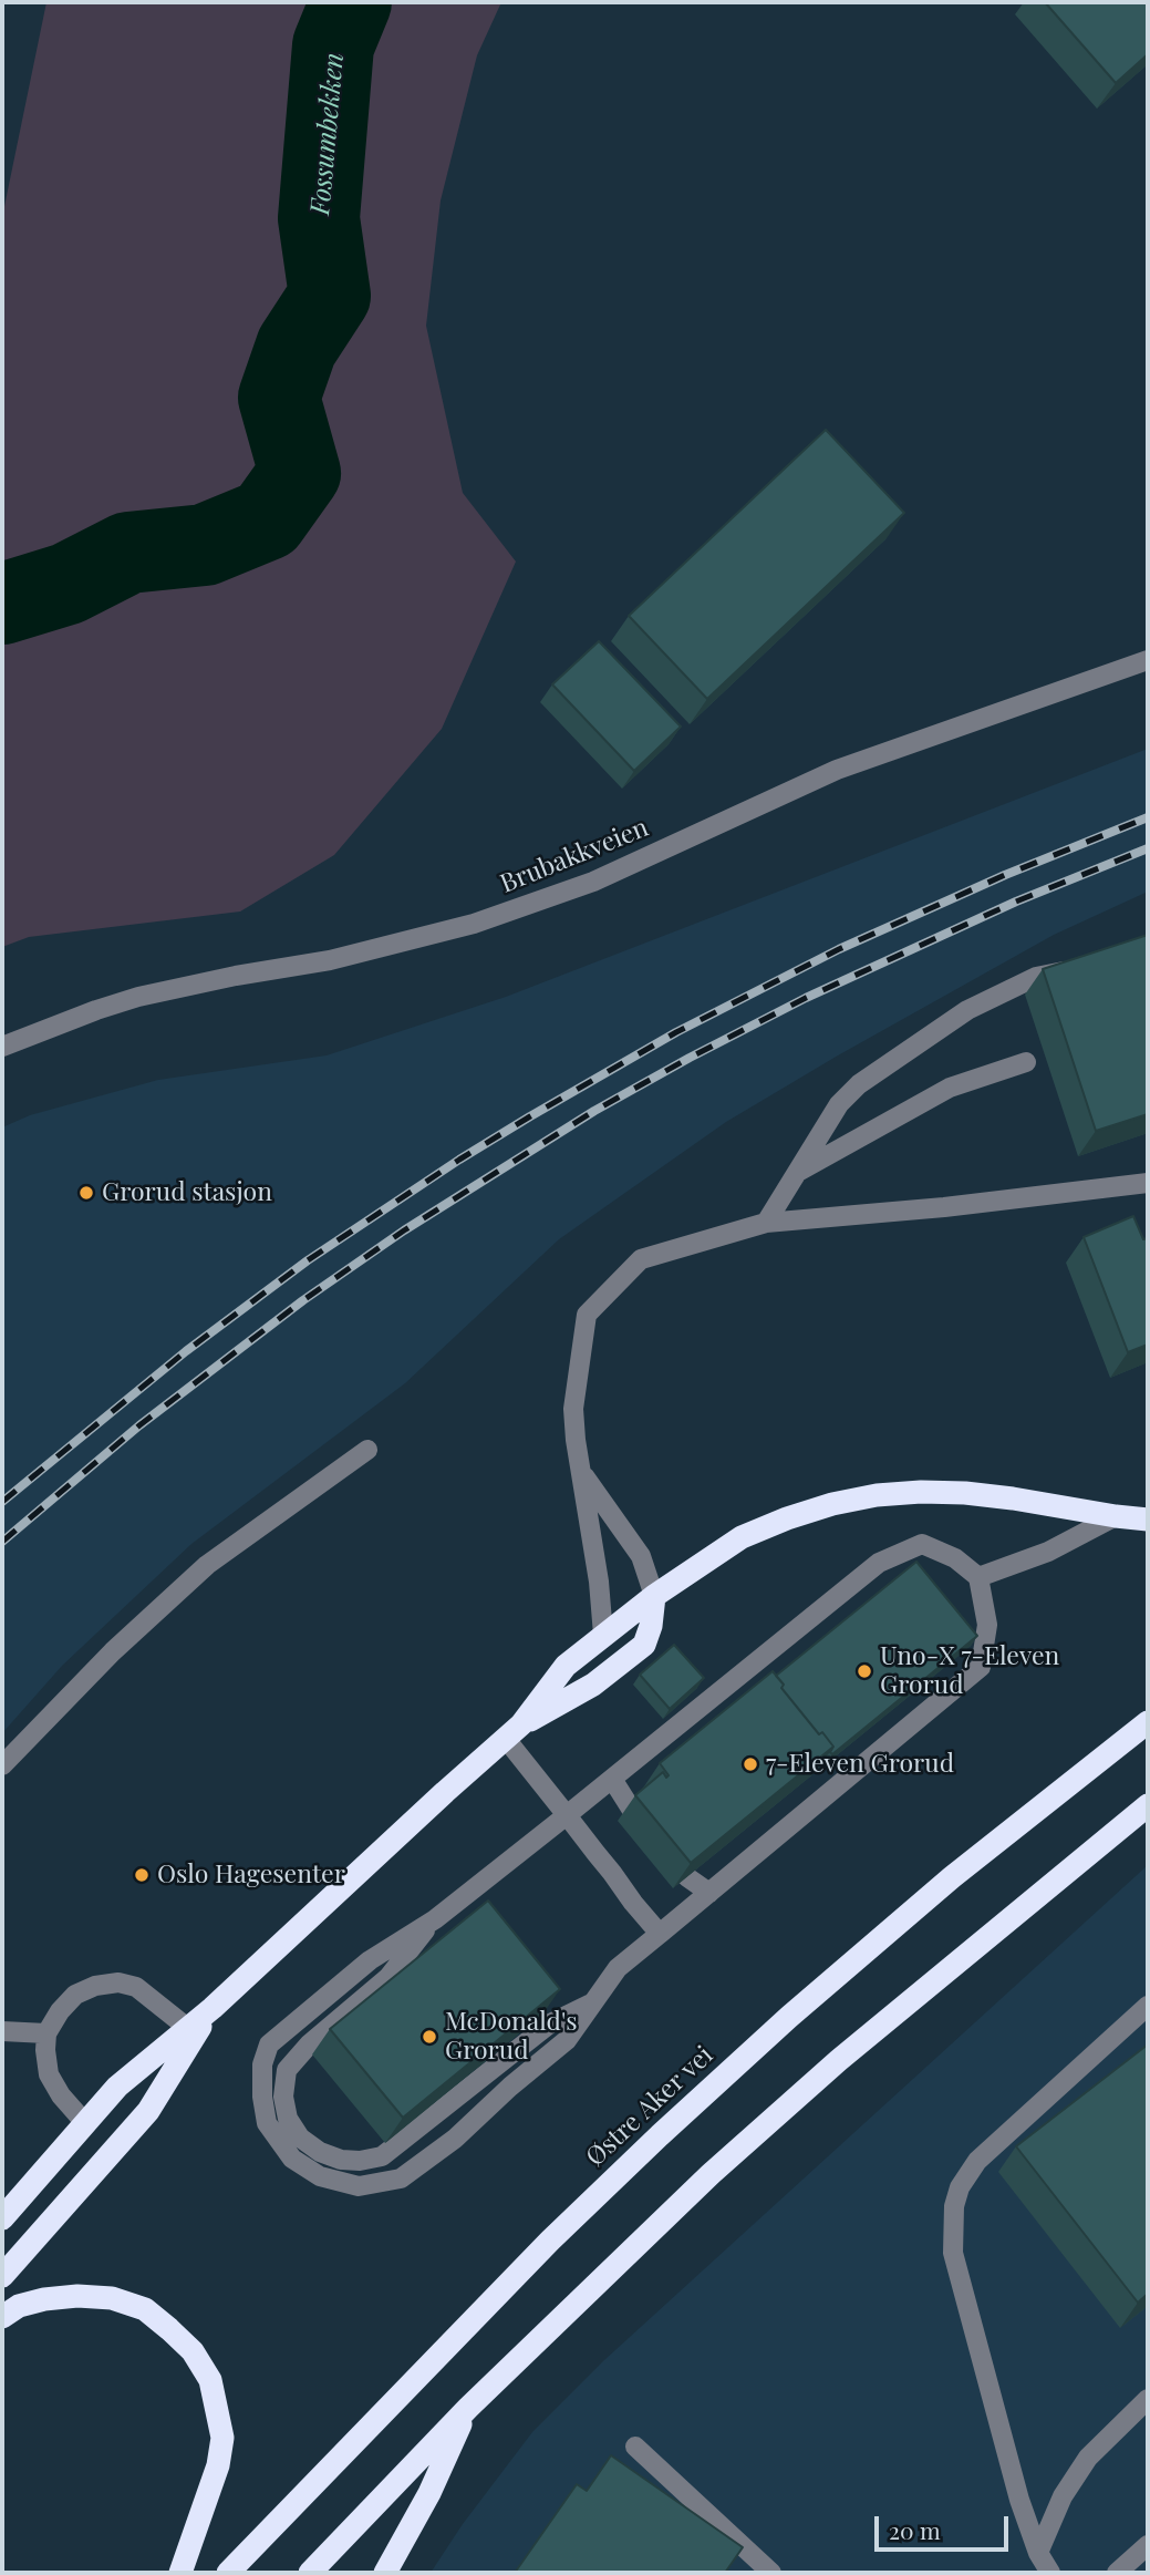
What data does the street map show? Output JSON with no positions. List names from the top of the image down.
{
  "streets": {
    "highway": ["Østre Aker vei"],
    "street": ["Brubakkveien"]
  },
  "water": ["Fossumbekken"],
  "places": [
    "Grorud stasjon",
    "Uno-X 7-Eleven Grorud",
    "7-Eleven Grorud",
    "Oslo Hagesenter",
    "McDonald's Grorud"
  ],
  "scale_bar": "20 m"
}
